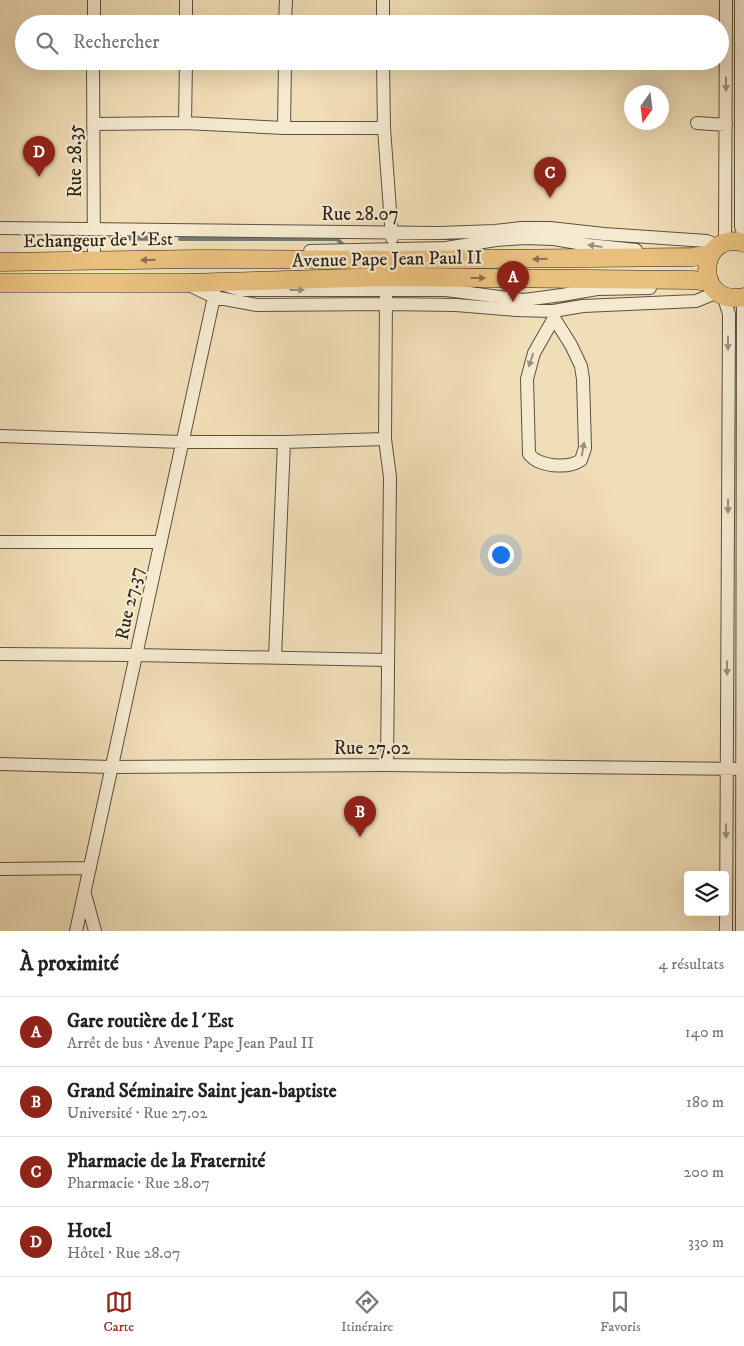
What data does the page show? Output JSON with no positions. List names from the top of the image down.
{
  "streets": {
    "highway": ["Echangeur de l´Est", "Avenue Pape Jean Paul II"],
    "street": [
      "Rue 28.35",
      "Rue 28.07",
      "Rue 27.37",
      "Rue 27.02"
    ]
  },
  "crossings": [
    ["Rue 28.35", "Rue 28.07"],
    ["Rue 28.35", "Echangeur de l´Est"],
    ["Rue 28.07", "Avenue Pape Jean Paul II"],
    ["Echangeur de l´Est", "Avenue Pape Jean Paul II"],
    ["Avenue Pape Jean Paul II", "Rue 27.37"],
    ["Rue 27.37", "Rue 27.02"]
  ],
  "one_way": ["Echangeur de l´Est"],
  "north": "bottom",
  "page": {
    "search": "Rechercher",
    "pins": [
      "D",
      "C",
      "A",
      "B"
    ],
    "heading": ["À proximité", "4 résultats"],
    "list": [
      {
        "mark": "A",
        "name": "Gare routière de l´Est",
        "note": "Arrêt de bus · Avenue Pape Jean Paul II",
        "value": "140 m"
      },
      {
        "mark": "B",
        "name": "Grand Séminaire Saint jean-baptiste",
        "note": "Université · Rue 27.02",
        "value": "180 m"
      },
      {
        "mark": "C",
        "name": "Pharmacie de la Fraternité",
        "note": "Pharmacie · Rue 28.07",
        "value": "200 m"
      },
      {
        "mark": "D",
        "name": "Hotel",
        "note": "Hôtel · Rue 28.07",
        "value": "330 m"
      }
    ],
    "nav": ["Carte", "Itinéraire", "Favoris"]
  }
}
